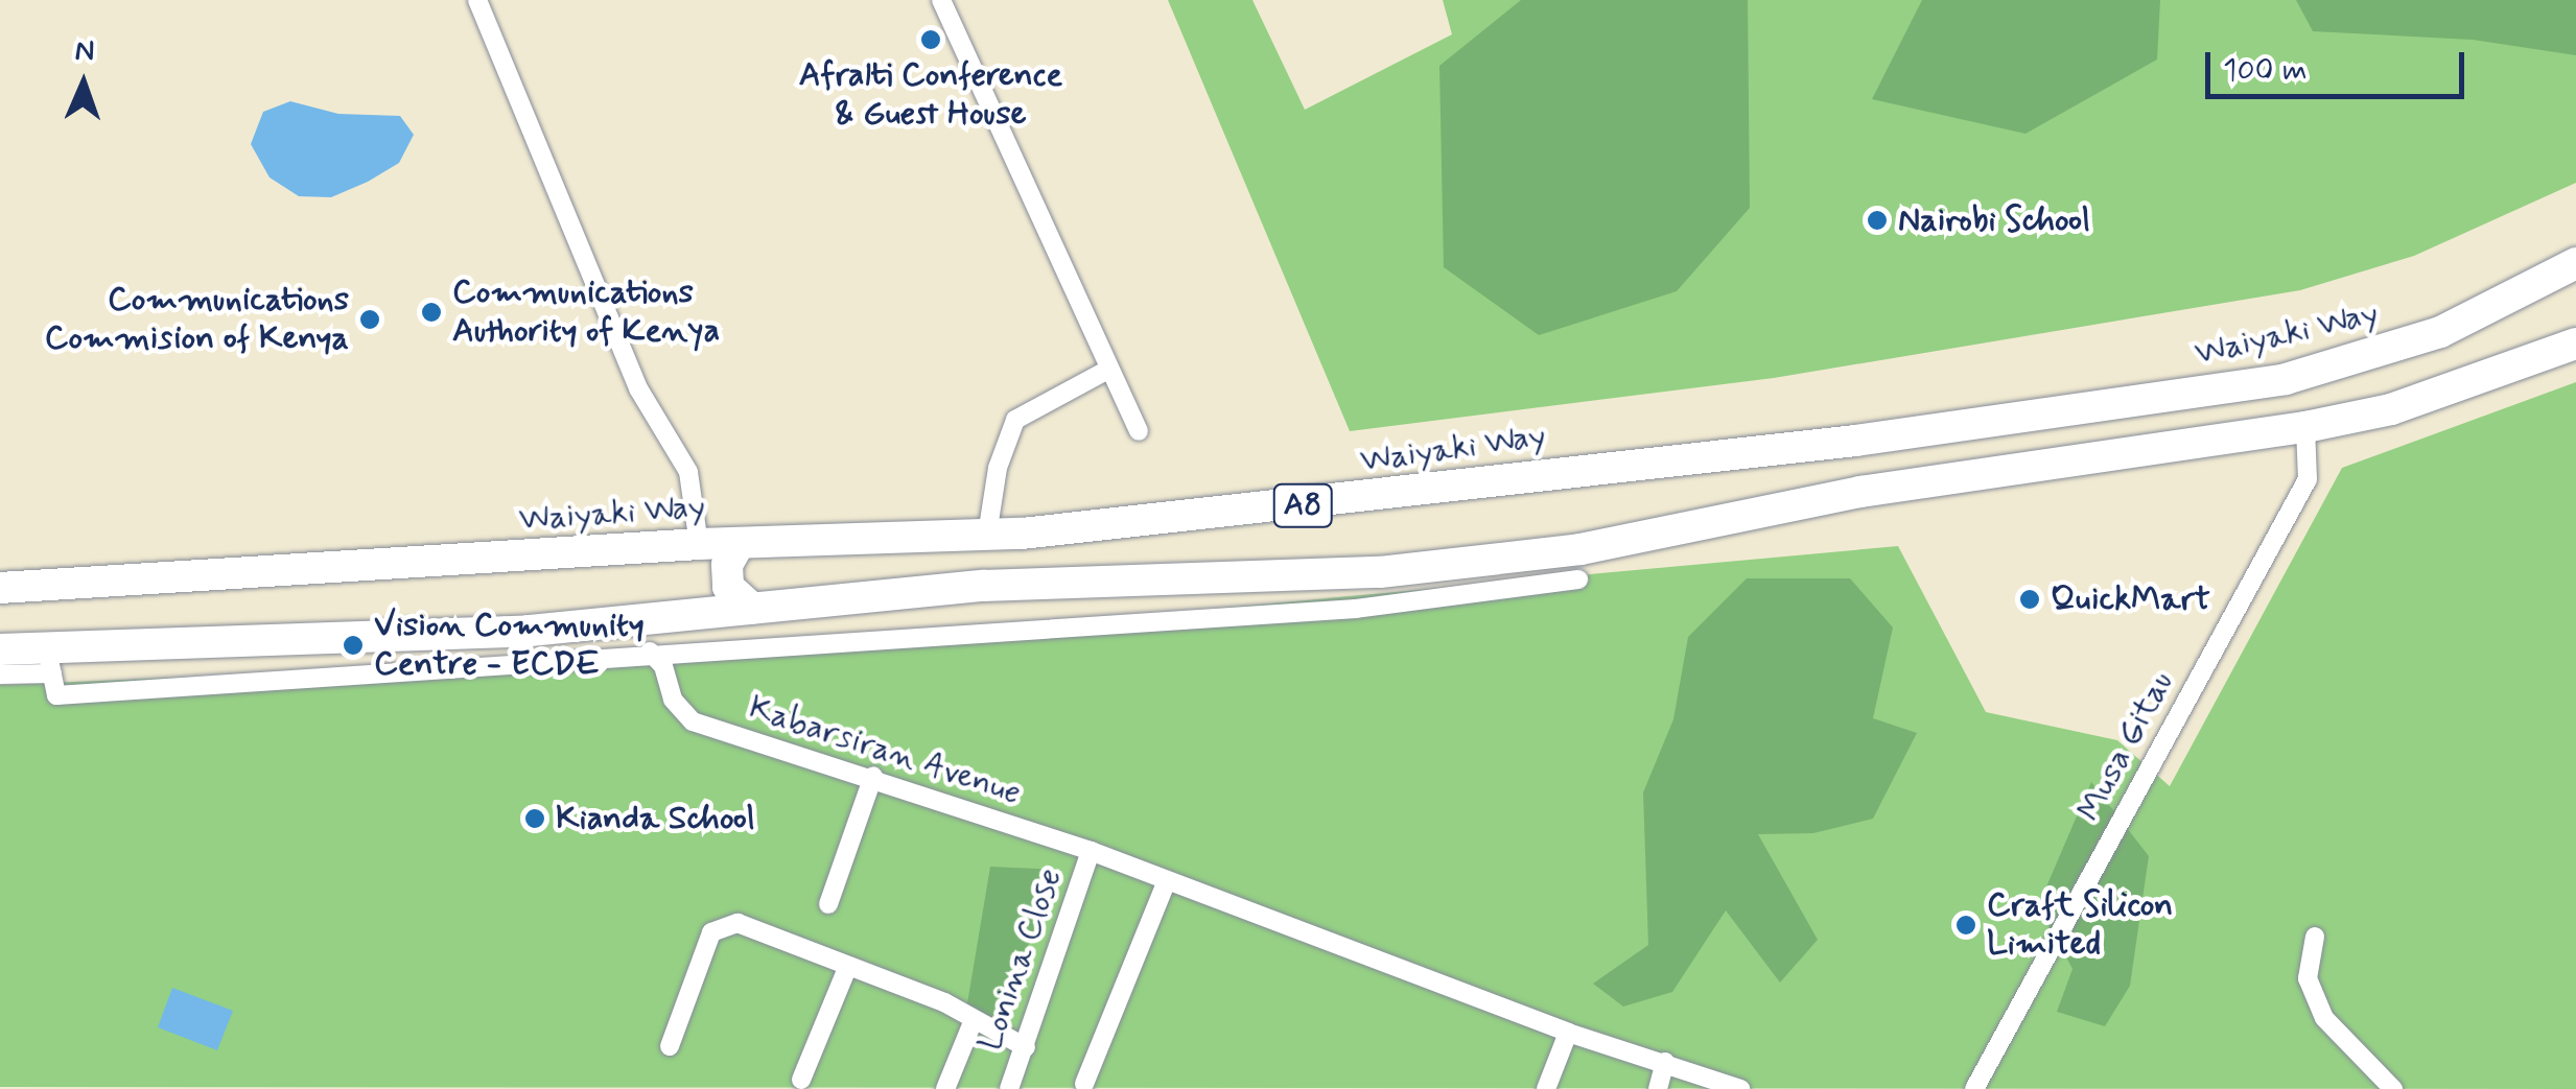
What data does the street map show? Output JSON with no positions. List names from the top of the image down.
{
  "streets": {
    "highway": ["Waiyaki Way", "A8"],
    "street": ["Musa Gitau", "Kabarsiran Avenue", "Lonina Close"]
  },
  "crossings": [
    ["A8", "Musa Gitau"],
    ["Kabarsiran Avenue", "Lonina Close"]
  ],
  "places": [
    "Afralti Conference & Guest House",
    "Nairobi School",
    "Communications Authority of Kenya",
    "Communications Commision of Kenya",
    "QuickMart",
    "Vision Community Centre - ECDE",
    "Kianda School",
    "Craft Silicon Limited"
  ],
  "scale_bar": "100 m",
  "north": "top"
}
